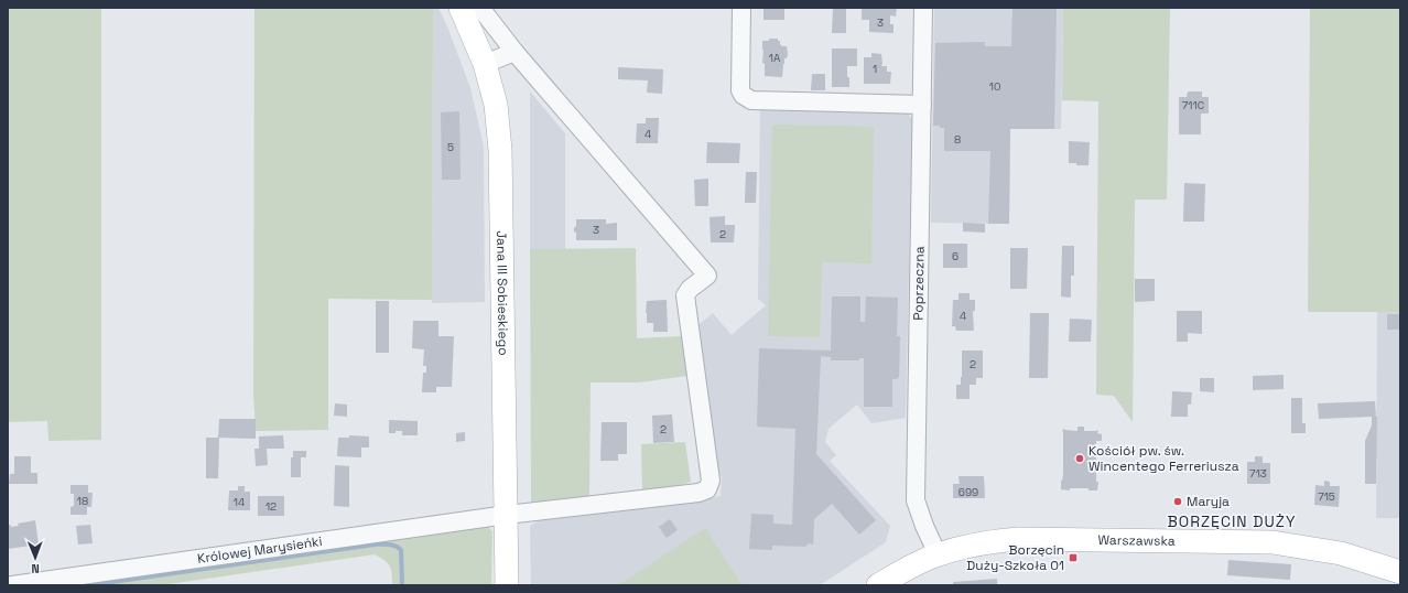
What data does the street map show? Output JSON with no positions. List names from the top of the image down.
{
  "streets": {
    "main road": ["Jana III Sobieskiego", "Warszawska"],
    "street": ["Poprzeczna", "Królowej Marysieńki"]
  },
  "crossings": [
    ["Poprzeczna", "Warszawska"],
    ["Jana III Sobieskiego", "Królowej Marysieńki"]
  ],
  "districts": ["BORZĘCIN DUŻY"],
  "places": {
    "other": ["Kościół pw. św. Wincentego Ferreriusza", "Maryja"],
    "transit": ["Borzęcin Duży-Szkoła 01"]
  },
  "house_numbers": [
    "3",
    "1A",
    "1",
    "10",
    "711C",
    "4",
    "8",
    "5",
    "3",
    "2",
    "6",
    "4",
    "2",
    "2",
    "713",
    "699",
    "715",
    "18",
    "14",
    "12"
  ],
  "north": "bottom"
}
